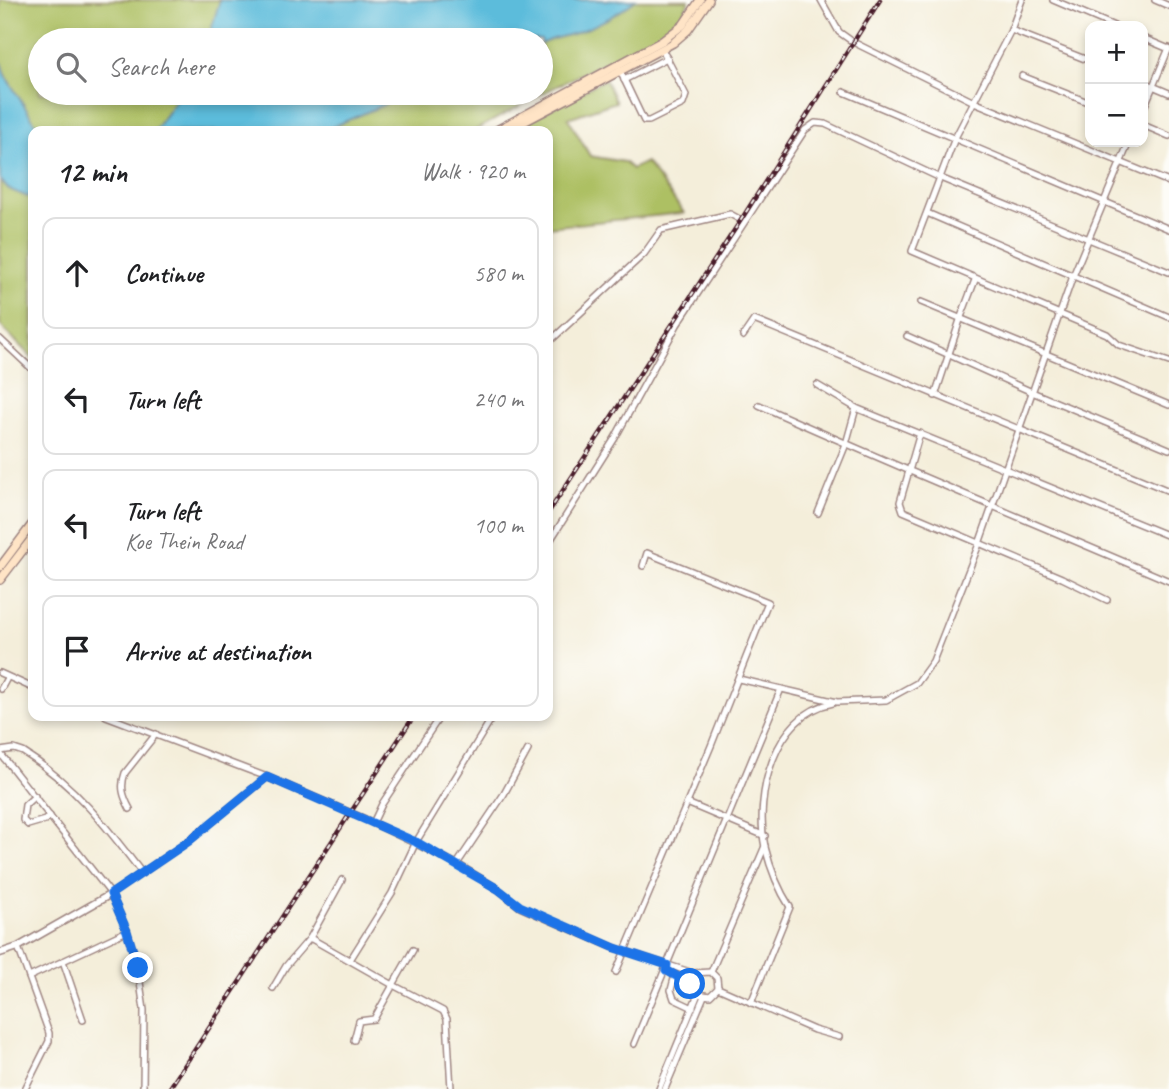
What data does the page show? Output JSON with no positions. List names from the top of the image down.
{
  "page": {
    "map_buttons": ["+", "−"],
    "search": "Search here",
    "heading": ["12 min", "Walk · 920 m"],
    "list": [
      ["Continue", "580 m"],
      ["Turn left", "240 m"],
      ["Turn left", "Koe Thein Road", "100 m"],
      "Arrive at destination"
    ]
  }
}
